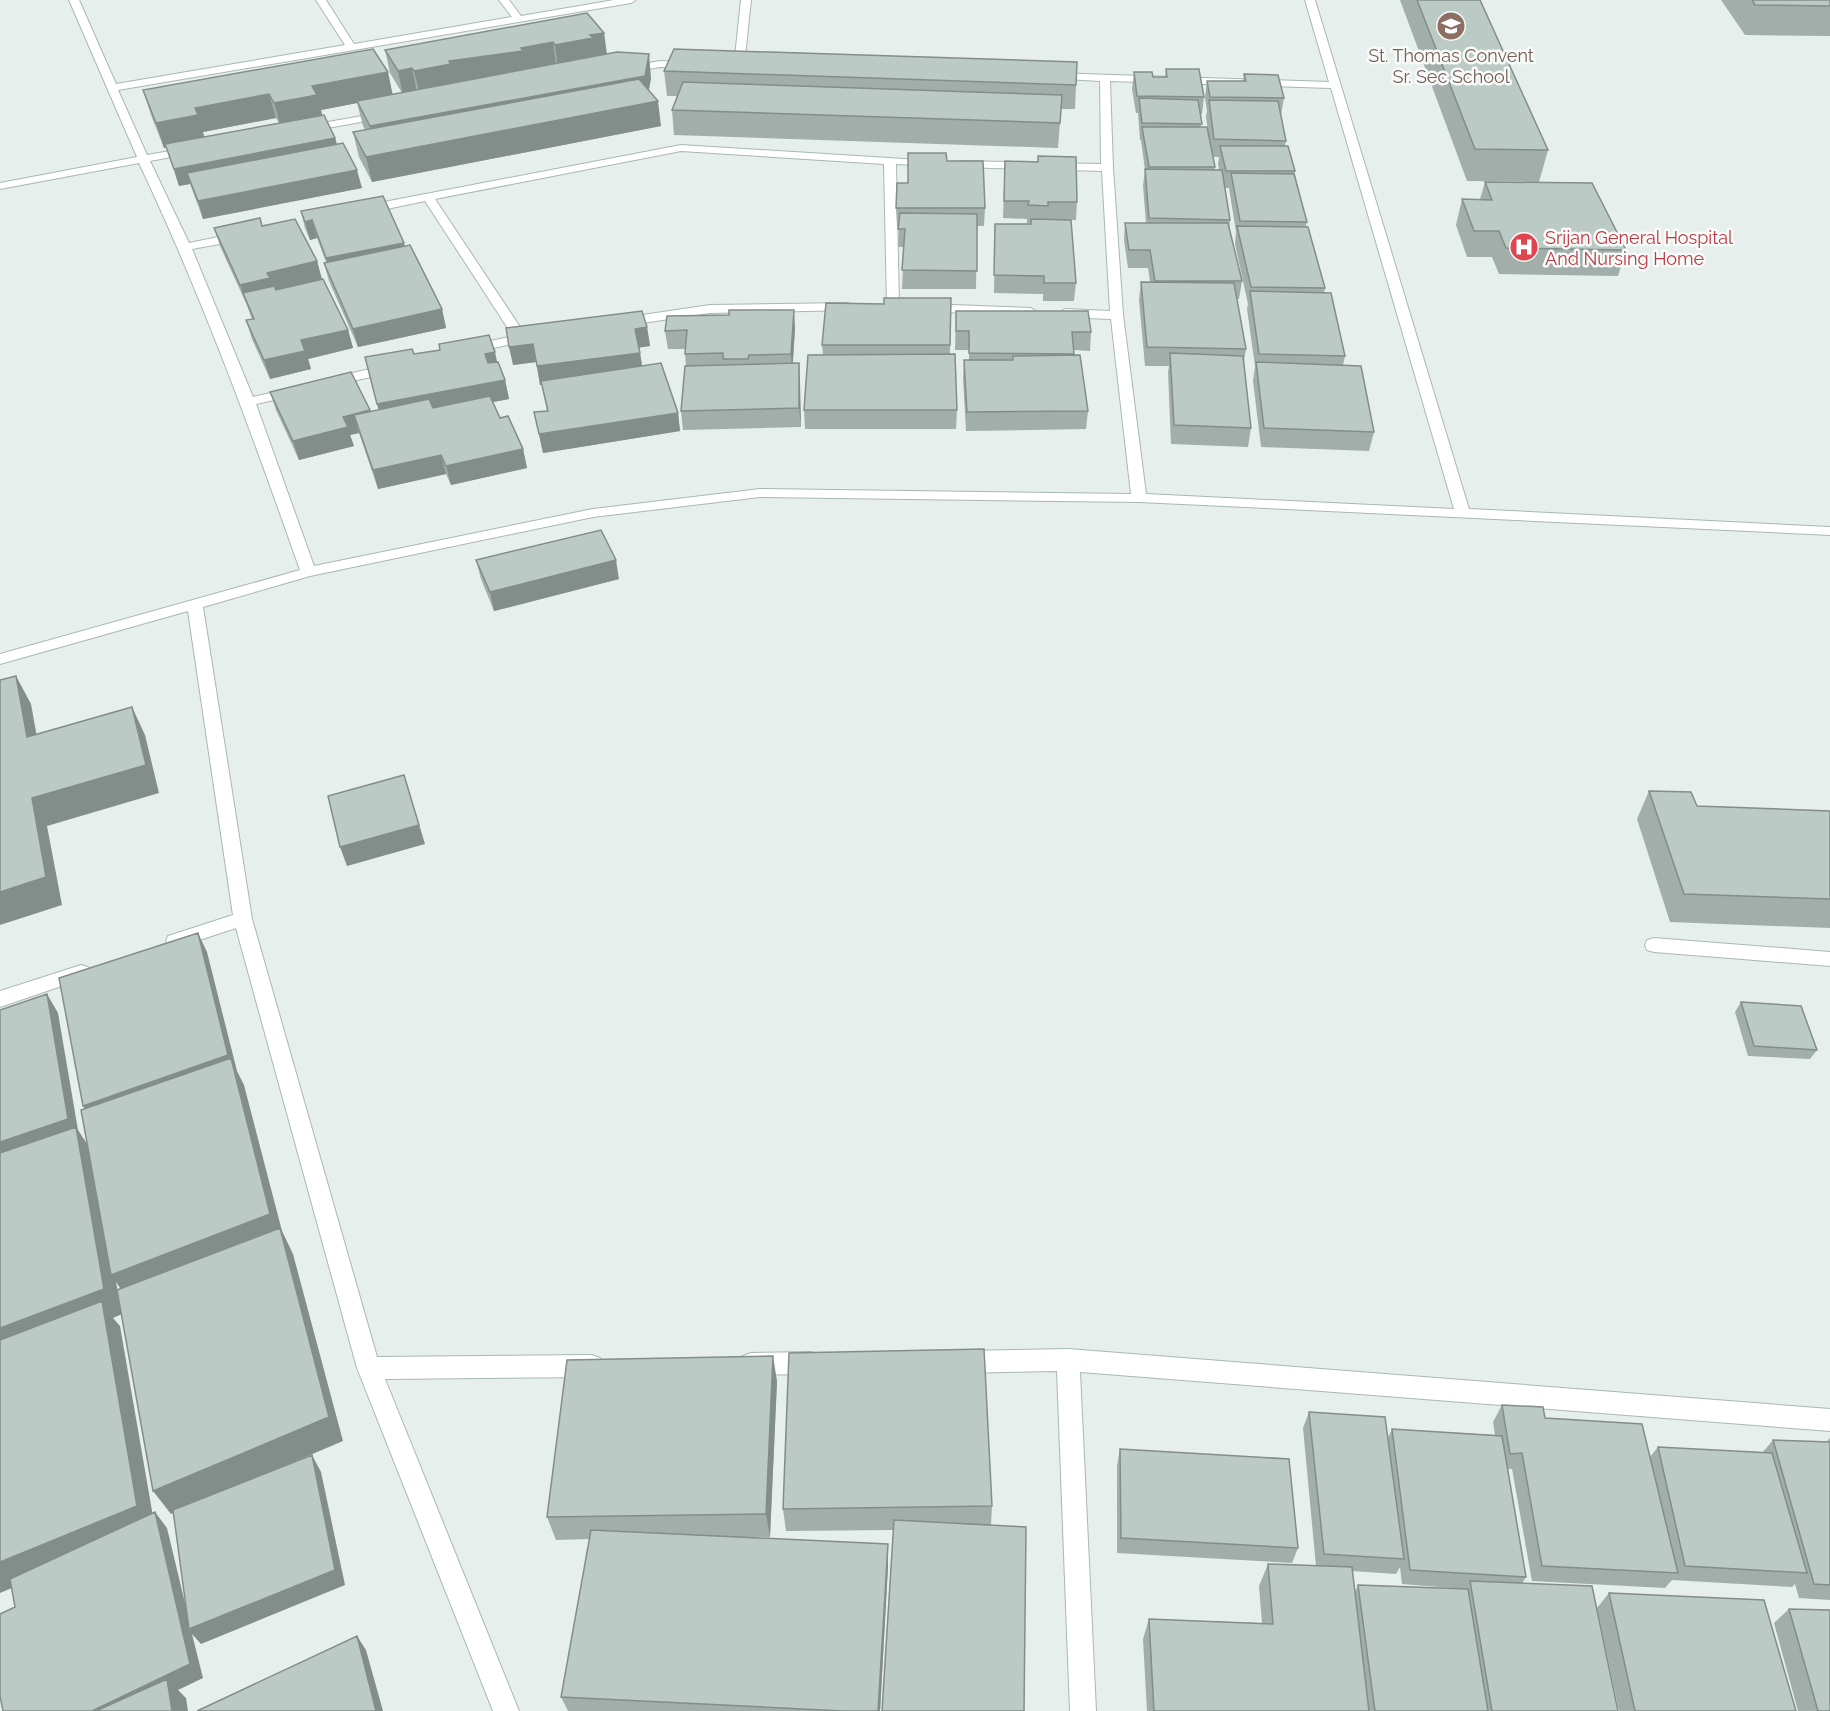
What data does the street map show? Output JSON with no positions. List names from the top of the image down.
{
  "places": {
    "school or university": ["St. Thomas Convent Sr. Sec School"],
    "hospital": ["Srijan General Hospital And Nursing Home"]
  }
}
